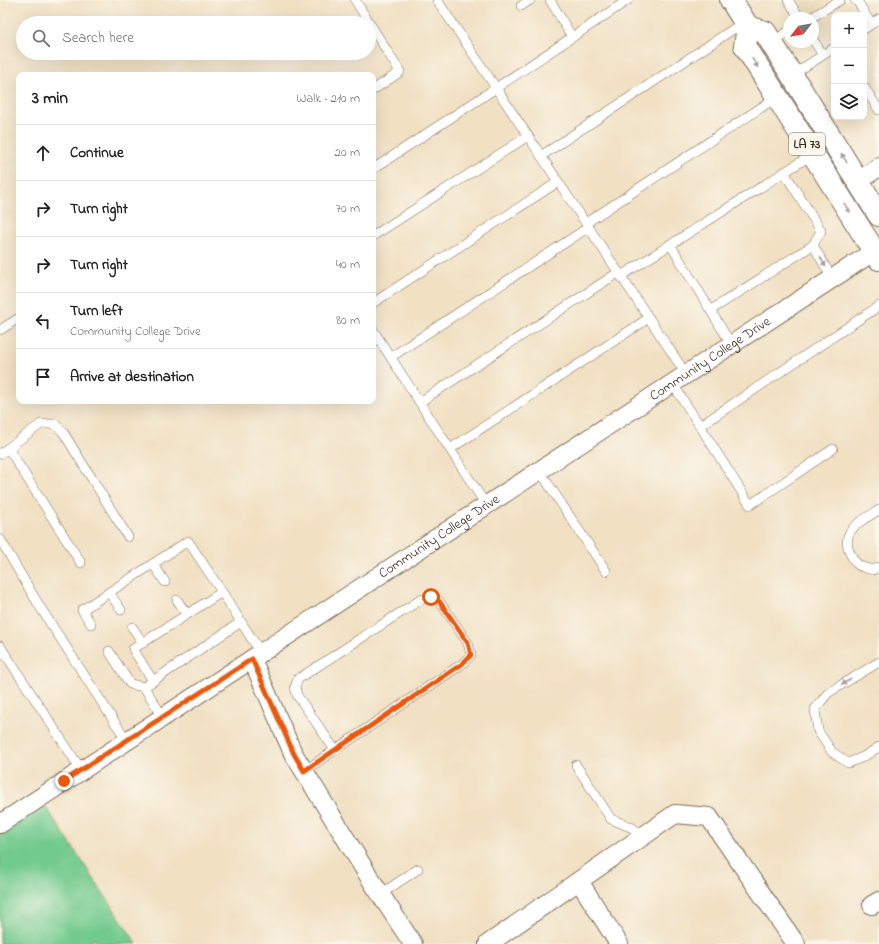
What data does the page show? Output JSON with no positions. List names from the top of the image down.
{
  "streets": {
    "main road": ["LA 73"],
    "street": ["Community College Drive"]
  },
  "crossings": [
    ["LA 73", "Community College Drive"]
  ],
  "north": "bottom left",
  "page": {
    "map_buttons": ["+", "−"],
    "search": "Search here",
    "heading": ["3 min", "Walk · 210 m"],
    "list": [
      ["Continue", "20 m"],
      ["Turn right", "70 m"],
      ["Turn right", "40 m"],
      ["Turn left", "Community College Drive", "80 m"],
      "Arrive at destination"
    ]
  }
}
